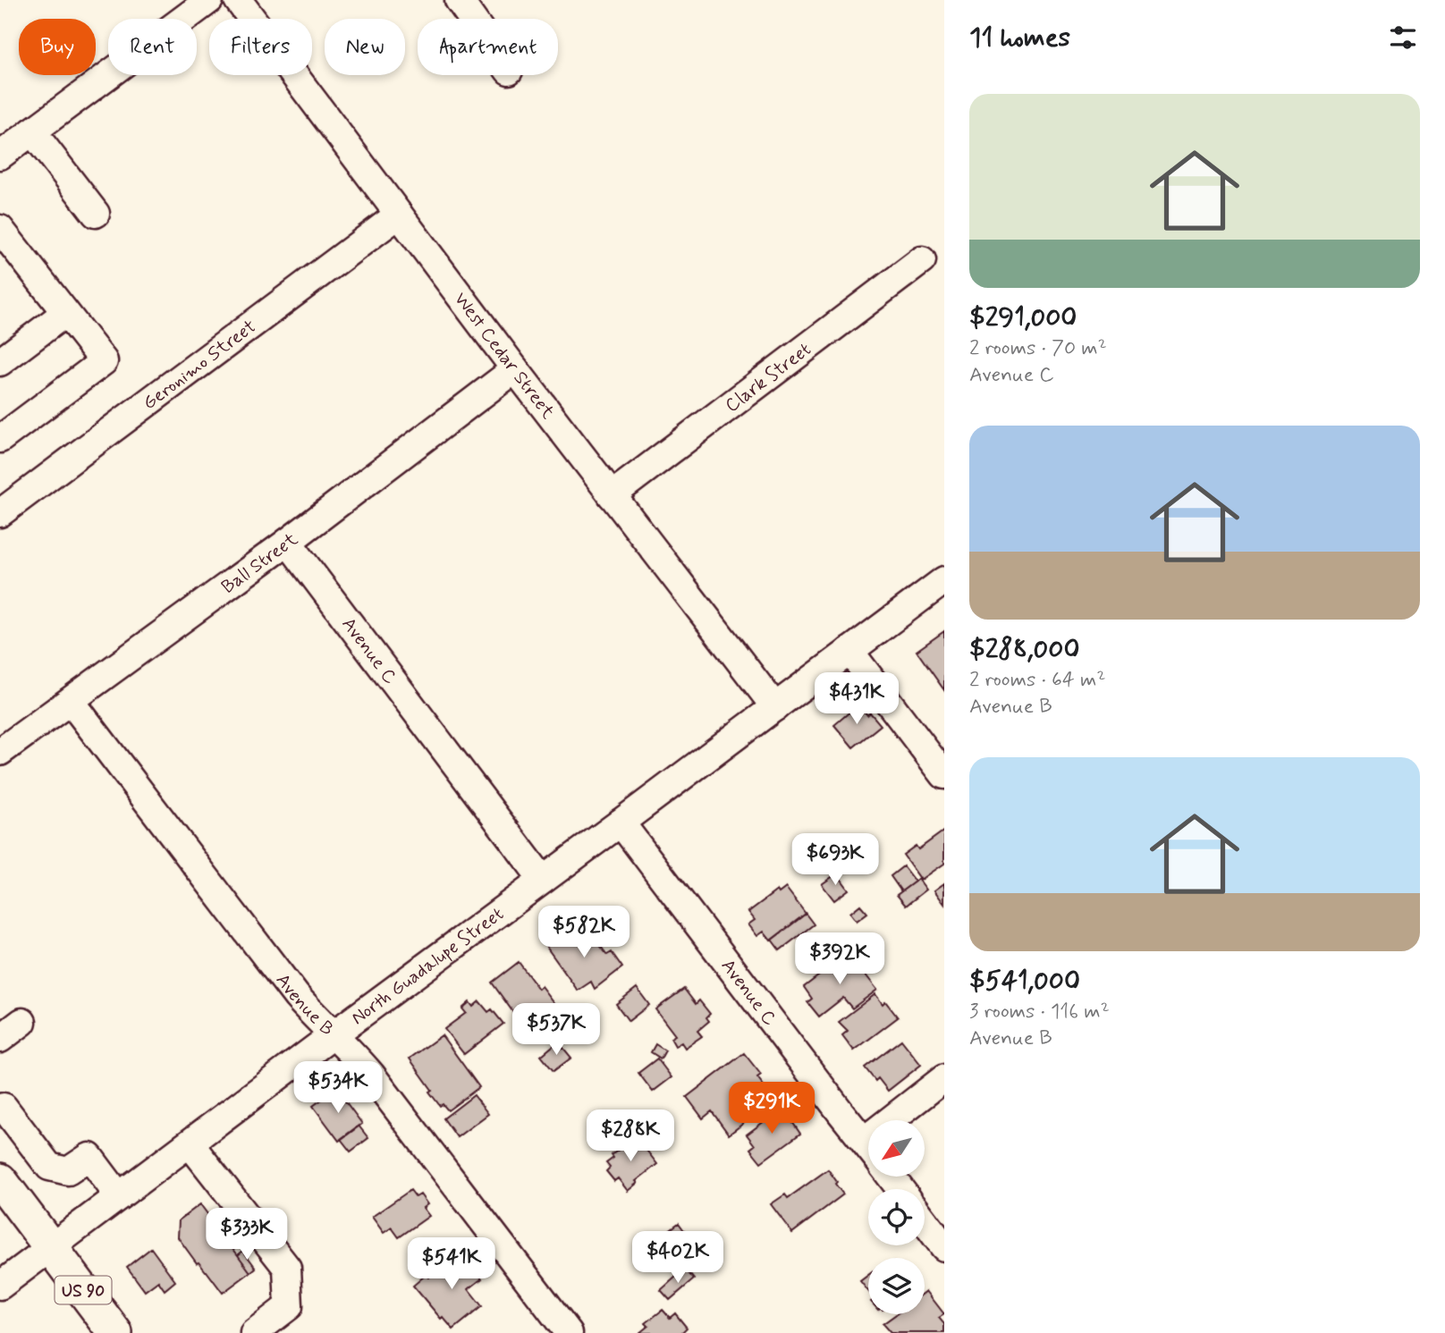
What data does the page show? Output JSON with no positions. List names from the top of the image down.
{
  "streets": {
    "main road": ["US 90"],
    "street": [
      "West Cedar Street",
      "Geronimo Street",
      "Clark Street",
      "Ball Street",
      "Avenue C",
      "North Guadalupe Street",
      "Avenue B"
    ]
  },
  "crossings": [
    ["West Cedar Street", "Geronimo Street"],
    ["West Cedar Street", "Clark Street"],
    ["West Cedar Street", "Ball Street"],
    ["West Cedar Street", "North Guadalupe Street"],
    ["Ball Street", "Avenue C"],
    ["Ball Street", "Avenue B"],
    ["Avenue C", "North Guadalupe Street"],
    ["North Guadalupe Street", "Avenue B"],
    ["North Guadalupe Street", "US 90"]
  ],
  "north": "bottom left",
  "page": {
    "heading": "11 homes",
    "chip": [
      "Buy",
      "Rent",
      "Filters",
      "New",
      "Apartment"
    ],
    "list": [
      {
        "name": "$291,000",
        "note": "2 rooms · 70 m² · Avenue C"
      },
      {
        "name": "$288,000",
        "note": "2 rooms · 64 m² · Avenue B"
      },
      {
        "name": "$541,000",
        "note": "3 rooms · 116 m² · Avenue B"
      }
    ],
    "price": [
      "$431K",
      "$693K",
      "$582K",
      "$392K",
      "$537K",
      "$534K",
      "$291K",
      "$288K",
      "$333K",
      "$402K",
      "$541K"
    ]
  }
}
